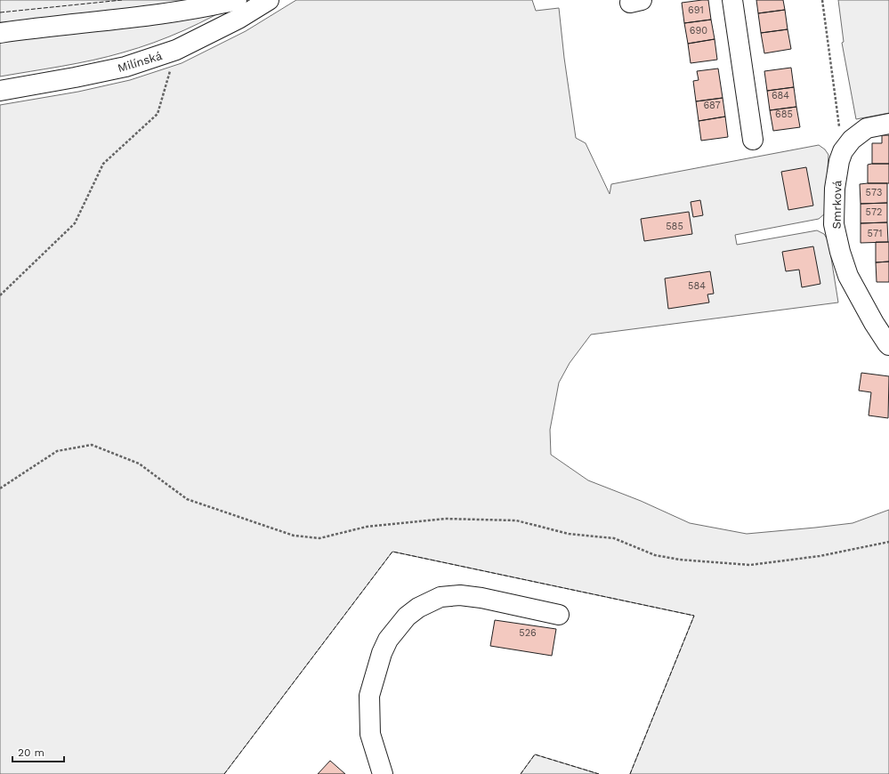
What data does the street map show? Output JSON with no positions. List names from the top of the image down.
{
  "streets": {
    "street": ["Milínská", "Smrková"]
  },
  "house_numbers": [
    "691",
    "690",
    "684",
    "687",
    "685",
    "573",
    "572",
    "585",
    "571",
    "584",
    "526"
  ],
  "scale_bar": "20 m"
}
